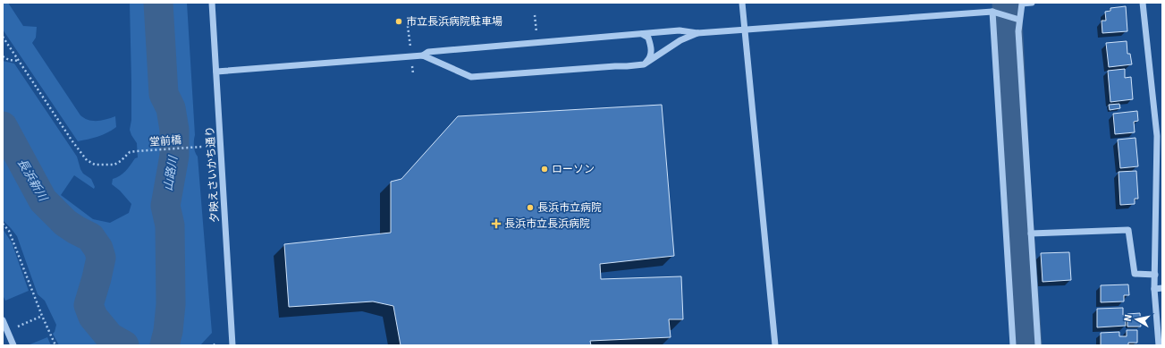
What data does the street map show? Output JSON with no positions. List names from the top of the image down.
{
  "streets": {
    "street": ["夕映えさいかち通り"],
    "path": ["堂前橋"]
  },
  "water": ["山路川", "長浜新川"],
  "places": {
    "other": ["市立長浜病院駐車場", "ローソン", "長浜市立病院"],
    "health": ["長浜市立長浜病院"]
  },
  "north": "left"
}
